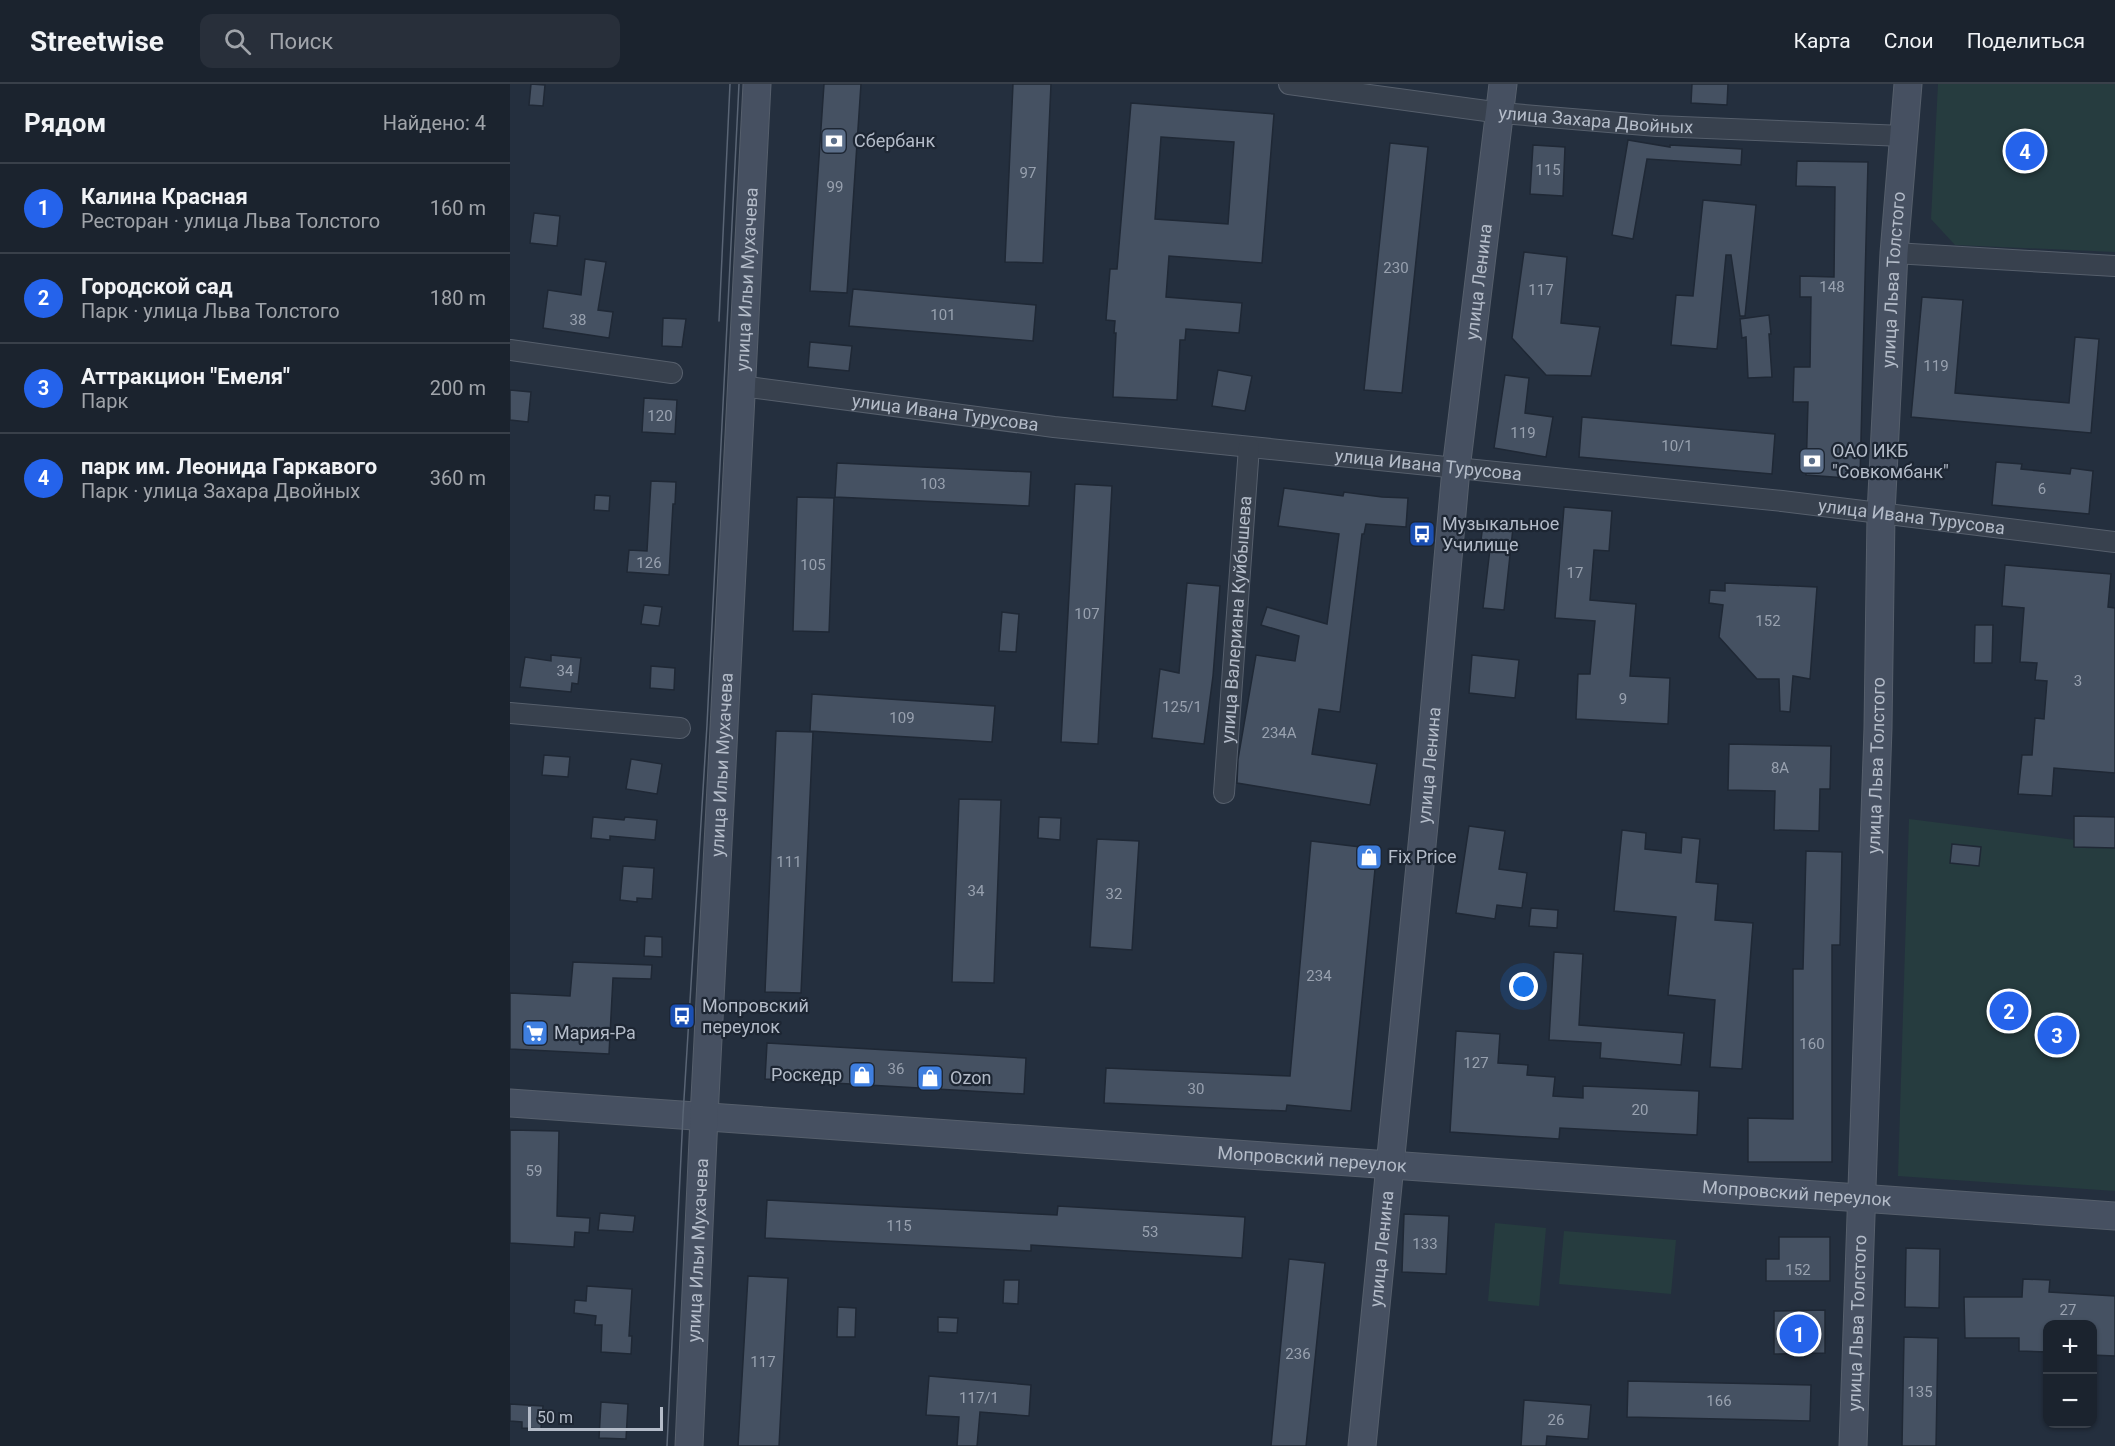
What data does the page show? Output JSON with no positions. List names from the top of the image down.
{
  "streets": {
    "street": [
      "улица Захара Двойных",
      "улица Льва Толстого",
      "улица Ильи Мухачева",
      "улица Ленина",
      "улица Ивана Турусова",
      "улица Валериана Куйбышева",
      "Мопровский переулок"
    ]
  },
  "crossings": [
    ["улица Захара Двойных", "улица Льва Толстого"],
    ["улица Захара Двойных", "улица Ленина"],
    ["улица Льва Толстого", "улица Ивана Турусова"],
    ["улица Льва Толстого", "Мопровский переулок"],
    ["улица Ильи Мухачева", "улица Ивана Турусова"],
    ["улица Ильи Мухачева", "Мопровский переулок"],
    ["улица Ленина", "улица Ивана Турусова"],
    ["улица Ленина", "Мопровский переулок"],
    ["улица Ивана Турусова", "улица Валериана Куйбышева"]
  ],
  "places": {
    "bank": ["Сбербанк", "ОАО ИКБ \"Совкомбанк\""],
    "bus stop": ["Музыкальное Училище", "Мопровский переулок"],
    "shop": ["Fix Price", "Роскедр", "Ozon"],
    "supermarket": ["Мария-Ра"]
  },
  "house_numbers": [
    "115",
    "97",
    "99",
    "230",
    "148",
    "117",
    "101",
    "38",
    "119",
    "120",
    "119",
    "10/1",
    "103",
    "6",
    "126",
    "105",
    "17",
    "107",
    "152",
    "34",
    "3",
    "9",
    "125/1",
    "109",
    "234А",
    "8А",
    "111",
    "34",
    "32",
    "234",
    "160",
    "127",
    "36",
    "30",
    "20",
    "59",
    "115",
    "53",
    "133",
    "152",
    "27",
    "236",
    "117",
    "135",
    "117/1",
    "166",
    "26"
  ],
  "scale_bar": "50 m",
  "page": {
    "header": "Streetwise",
    "search": "Поиск",
    "nav": ["Карта", "Слои", "Поделиться"],
    "heading": ["Рядом", "Найдено: 4"],
    "pins": [
      "4",
      "2",
      "3",
      "1"
    ],
    "list": [
      {
        "mark": "1",
        "name": "Калина Красная",
        "note": "Ресторан · улица Льва Толстого",
        "value": "160 m"
      },
      {
        "mark": "2",
        "name": "Городской сад",
        "note": "Парк · улица Льва Толстого",
        "value": "180 m"
      },
      {
        "mark": "3",
        "name": "Аттракцион \"Емеля\"",
        "note": "Парк",
        "value": "200 m"
      },
      {
        "mark": "4",
        "name": "парк им. Леонида Гаркавого",
        "note": "Парк · улица Захара Двойных",
        "value": "360 m"
      }
    ],
    "map_buttons": ["+", "−"],
    "scale": "50 m"
  }
}
